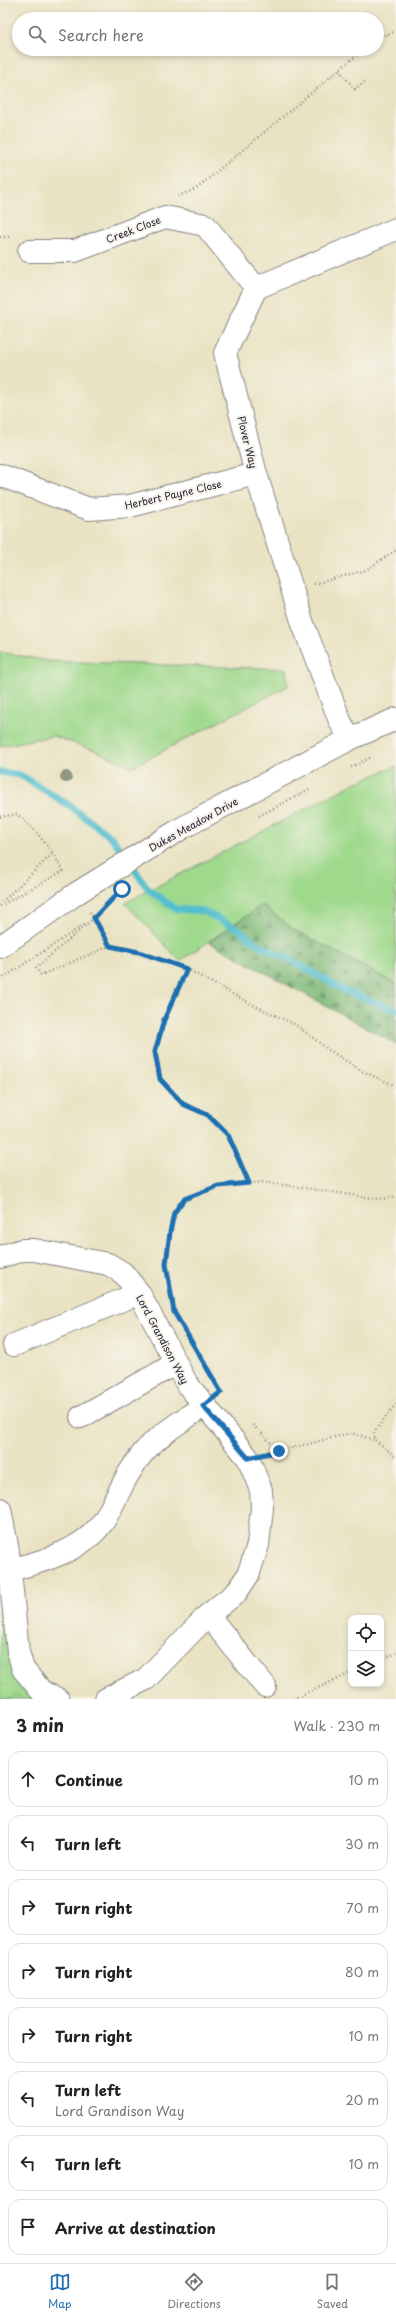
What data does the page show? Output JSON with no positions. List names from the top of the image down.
{
  "streets": {
    "street": [
      "Creek Close",
      "Plover Way",
      "Herbert Payne Close",
      "Dukes Meadow Drive",
      "Lord Grandison Way"
    ]
  },
  "crossings": [
    ["Creek Close", "Plover Way"],
    ["Plover Way", "Herbert Payne Close"],
    ["Plover Way", "Dukes Meadow Drive"]
  ],
  "page": {
    "search": "Search here",
    "heading": ["3 min", "Walk · 230 m"],
    "list": [
      ["Continue", "10 m"],
      ["Turn left", "30 m"],
      ["Turn right", "70 m"],
      ["Turn right", "80 m"],
      ["Turn right", "10 m"],
      ["Turn left", "Lord Grandison Way", "20 m"],
      ["Turn left", "10 m"],
      "Arrive at destination"
    ],
    "nav": ["Map", "Directions", "Saved"]
  }
}
